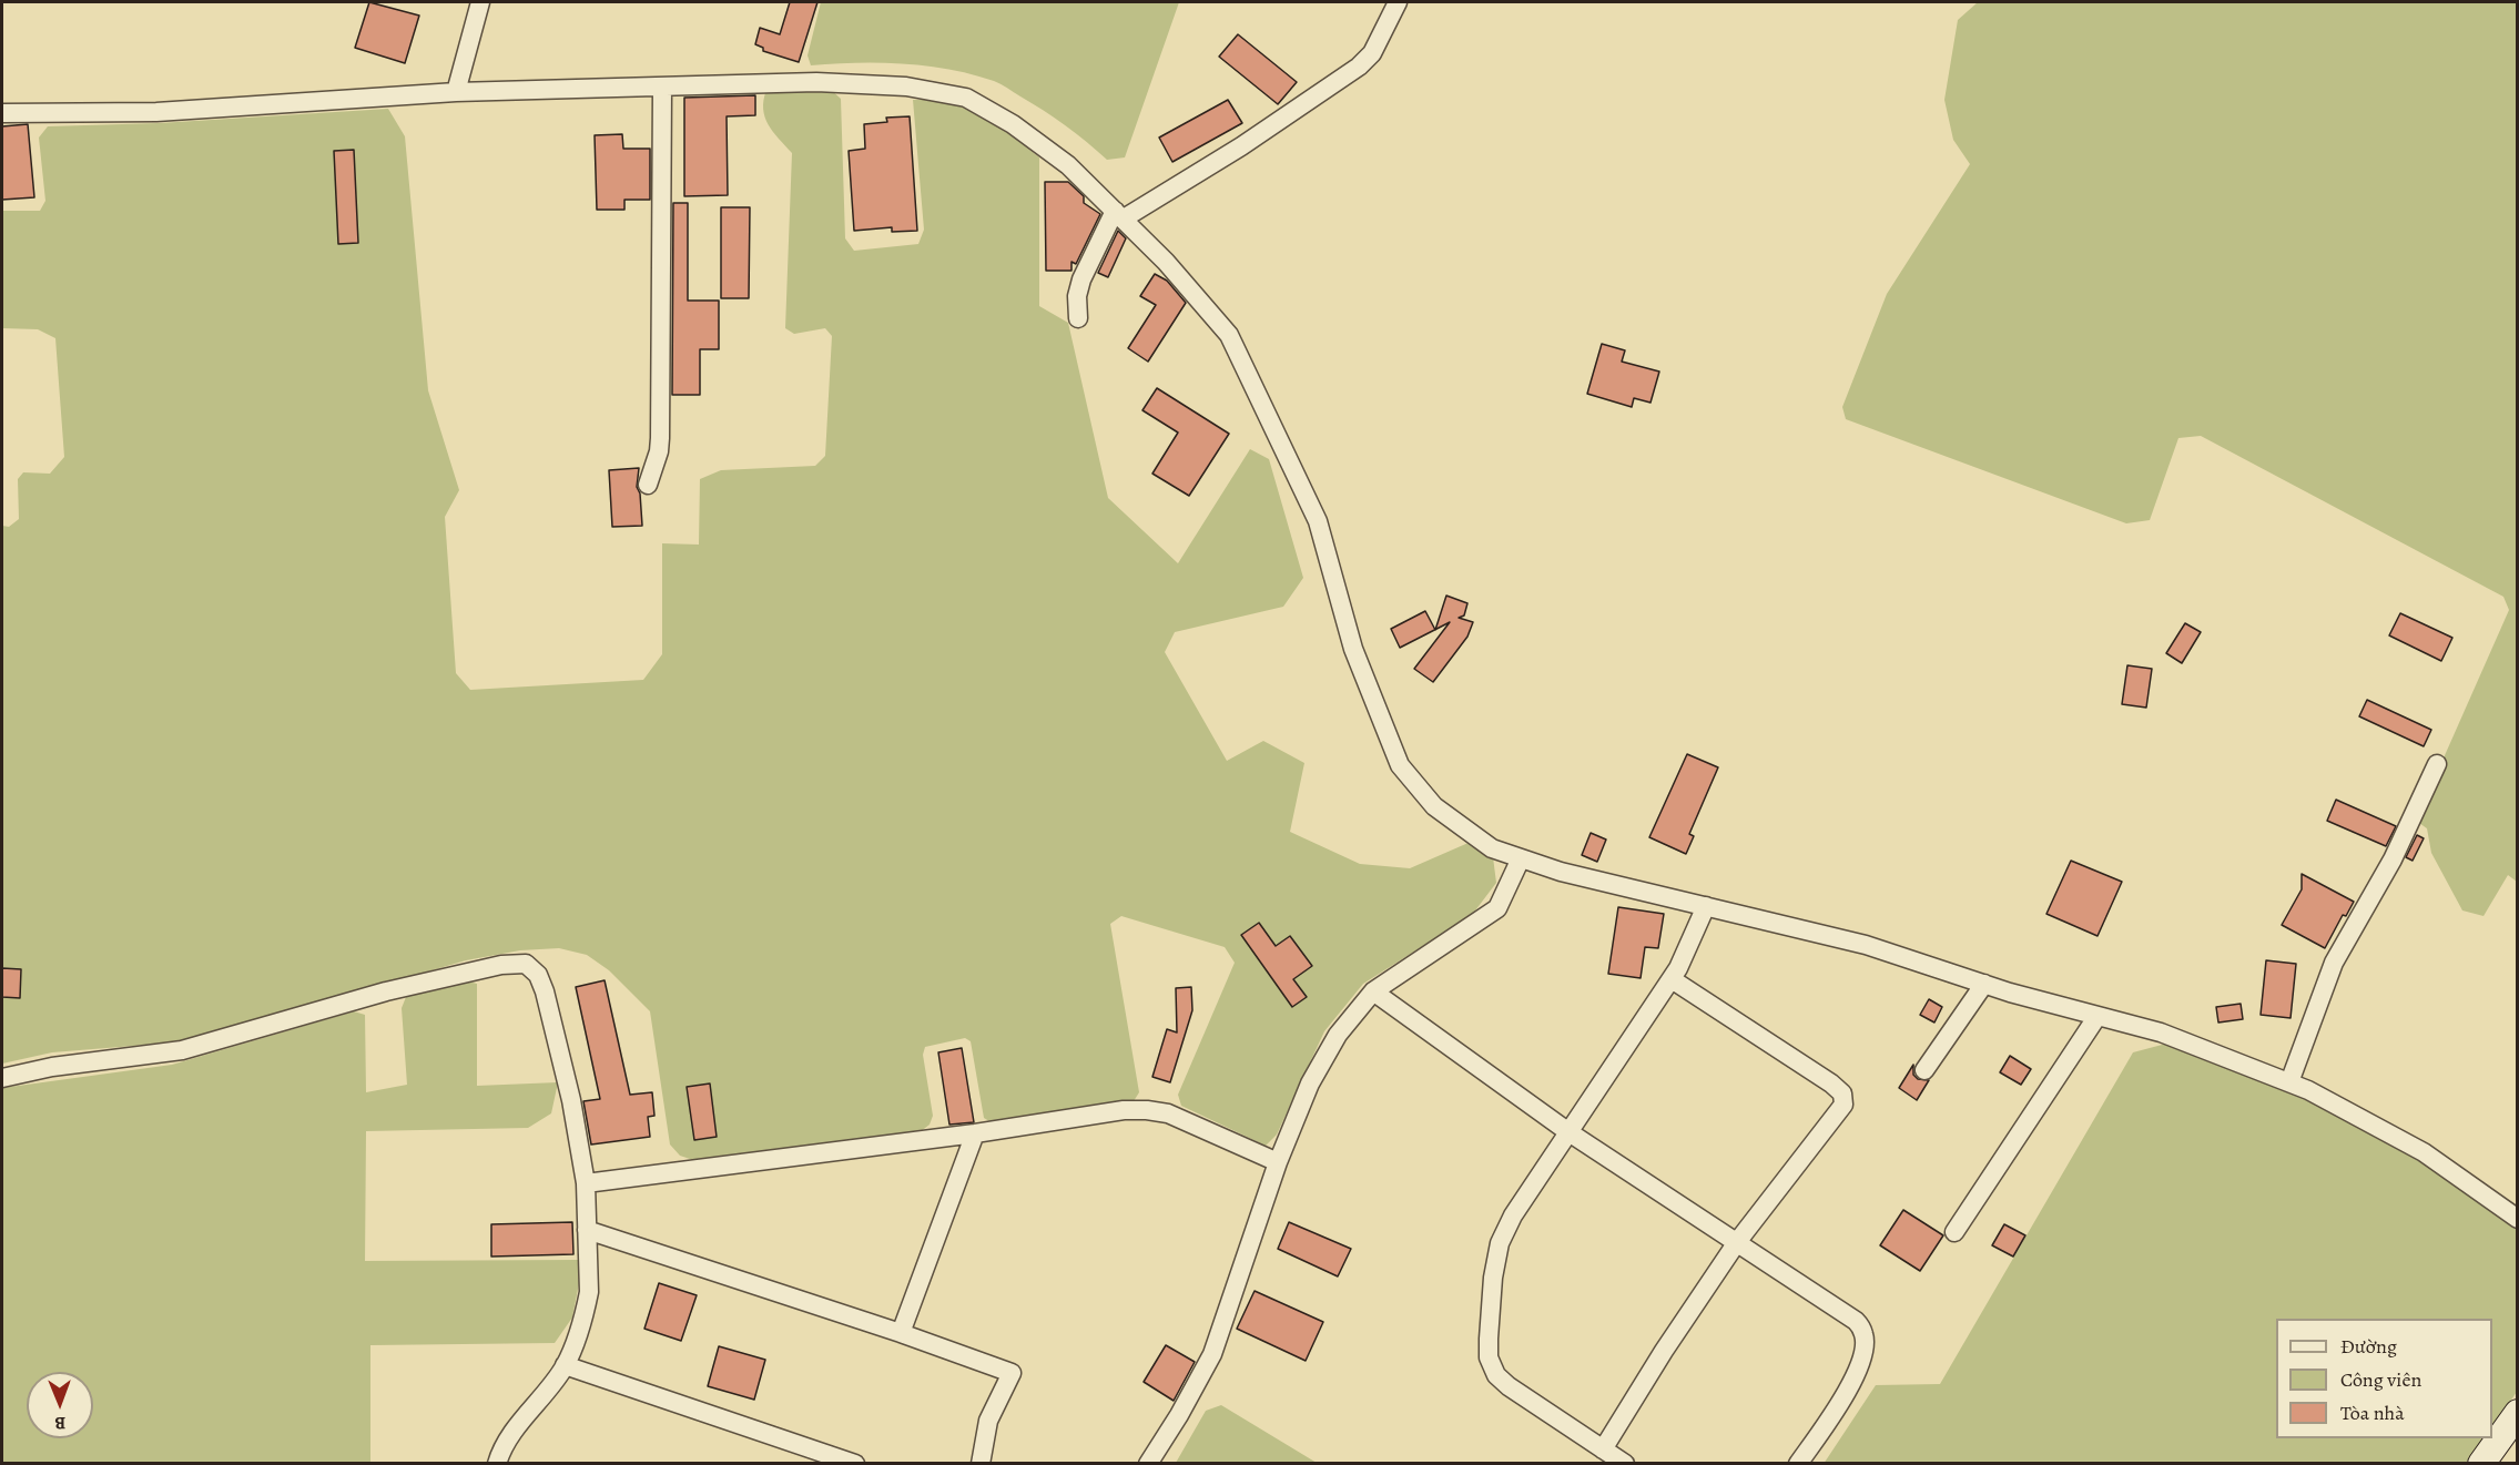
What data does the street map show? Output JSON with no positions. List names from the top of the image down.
{
  "legend": ["Đường", "Công viên", "Tòa nhà"],
  "north": "bottom"
}
